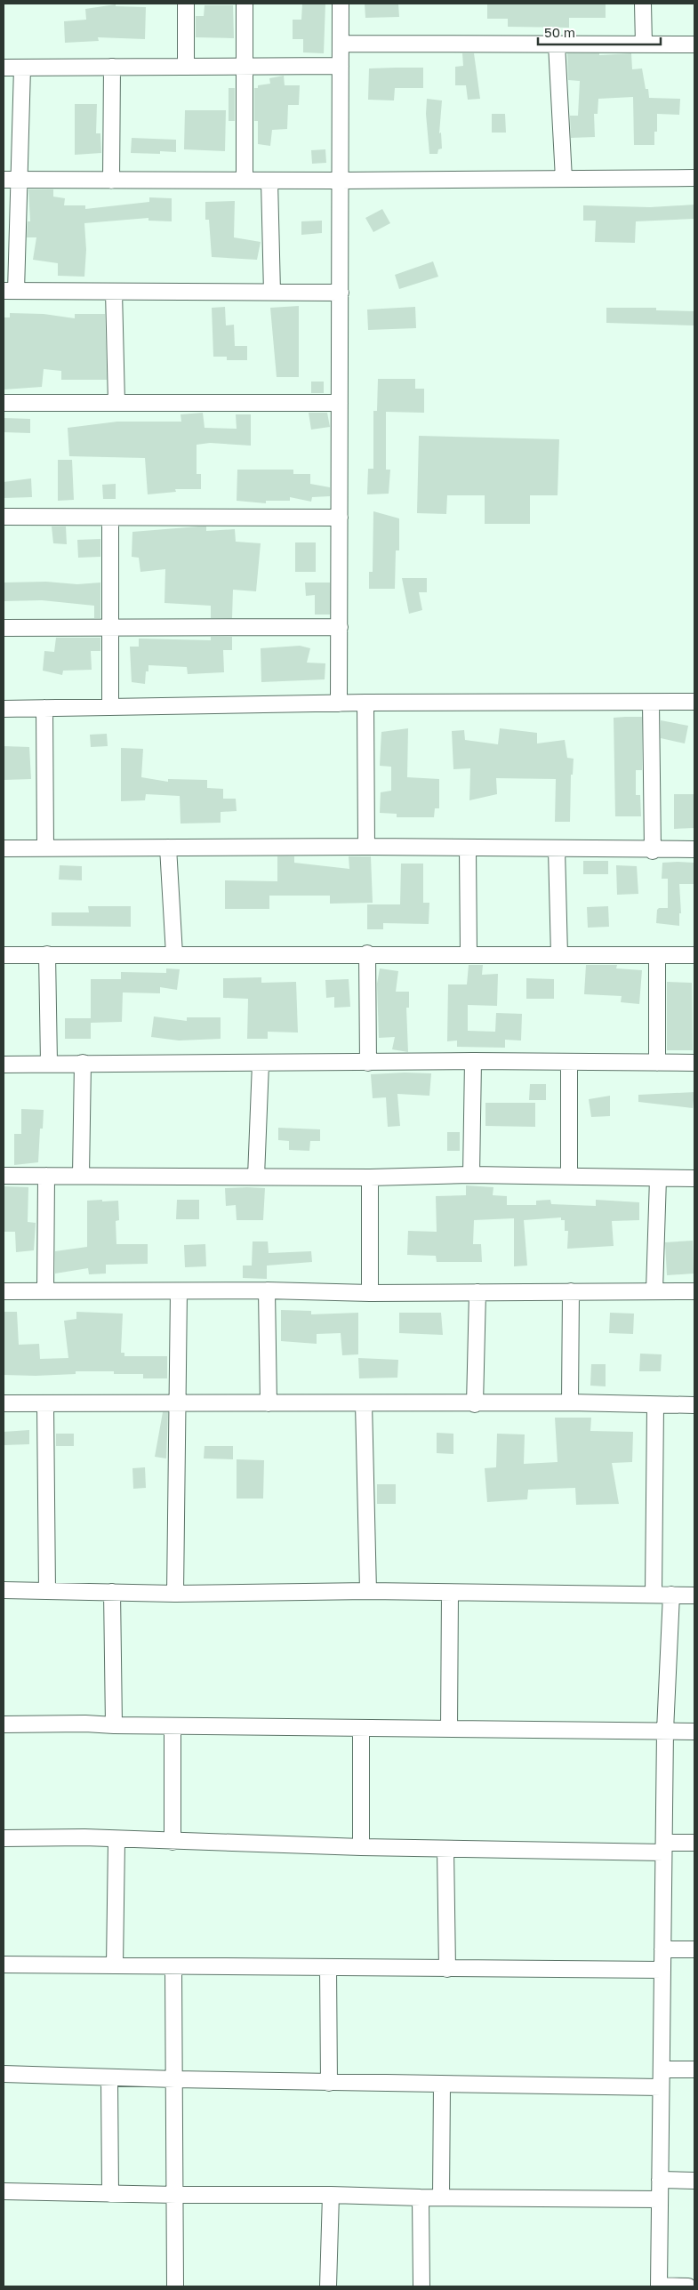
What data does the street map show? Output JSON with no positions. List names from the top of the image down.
{
  "scale_bar": "50 m"
}
